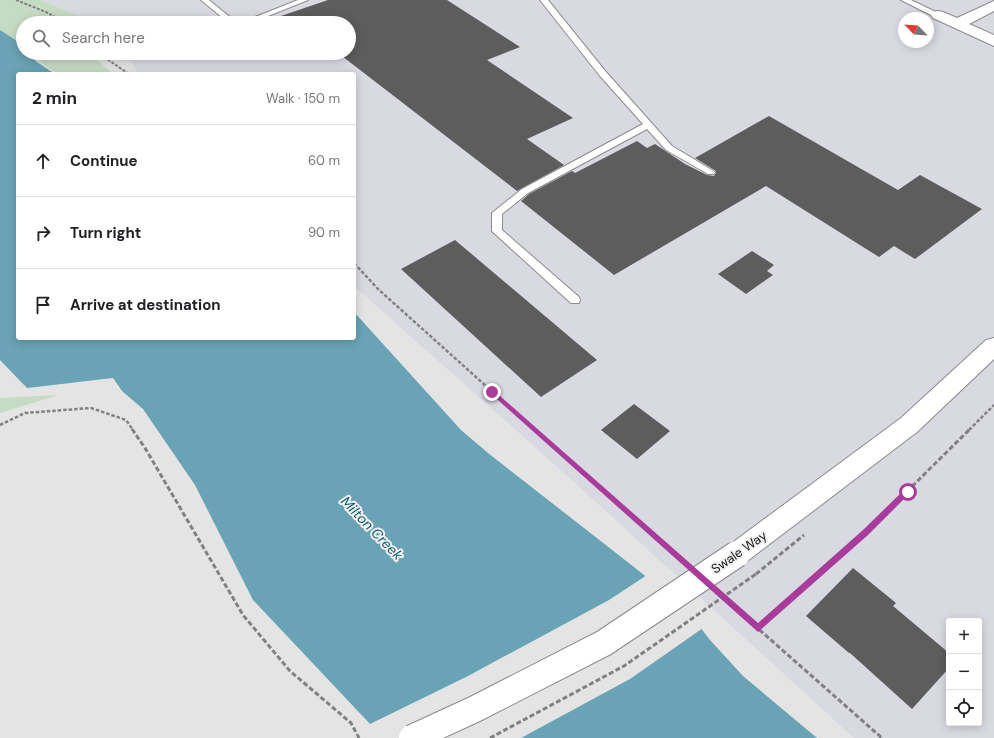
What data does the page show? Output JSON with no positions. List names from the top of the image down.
{
  "streets": {
    "main road": ["Swale Way"]
  },
  "water": ["Milton Creek"],
  "north": "top left",
  "page": {
    "search": "Search here",
    "heading": ["2 min", "Walk · 150 m"],
    "list": [
      ["Continue", "60 m"],
      ["Turn right", "90 m"],
      "Arrive at destination"
    ],
    "map_buttons": ["+", "−"]
  }
}
